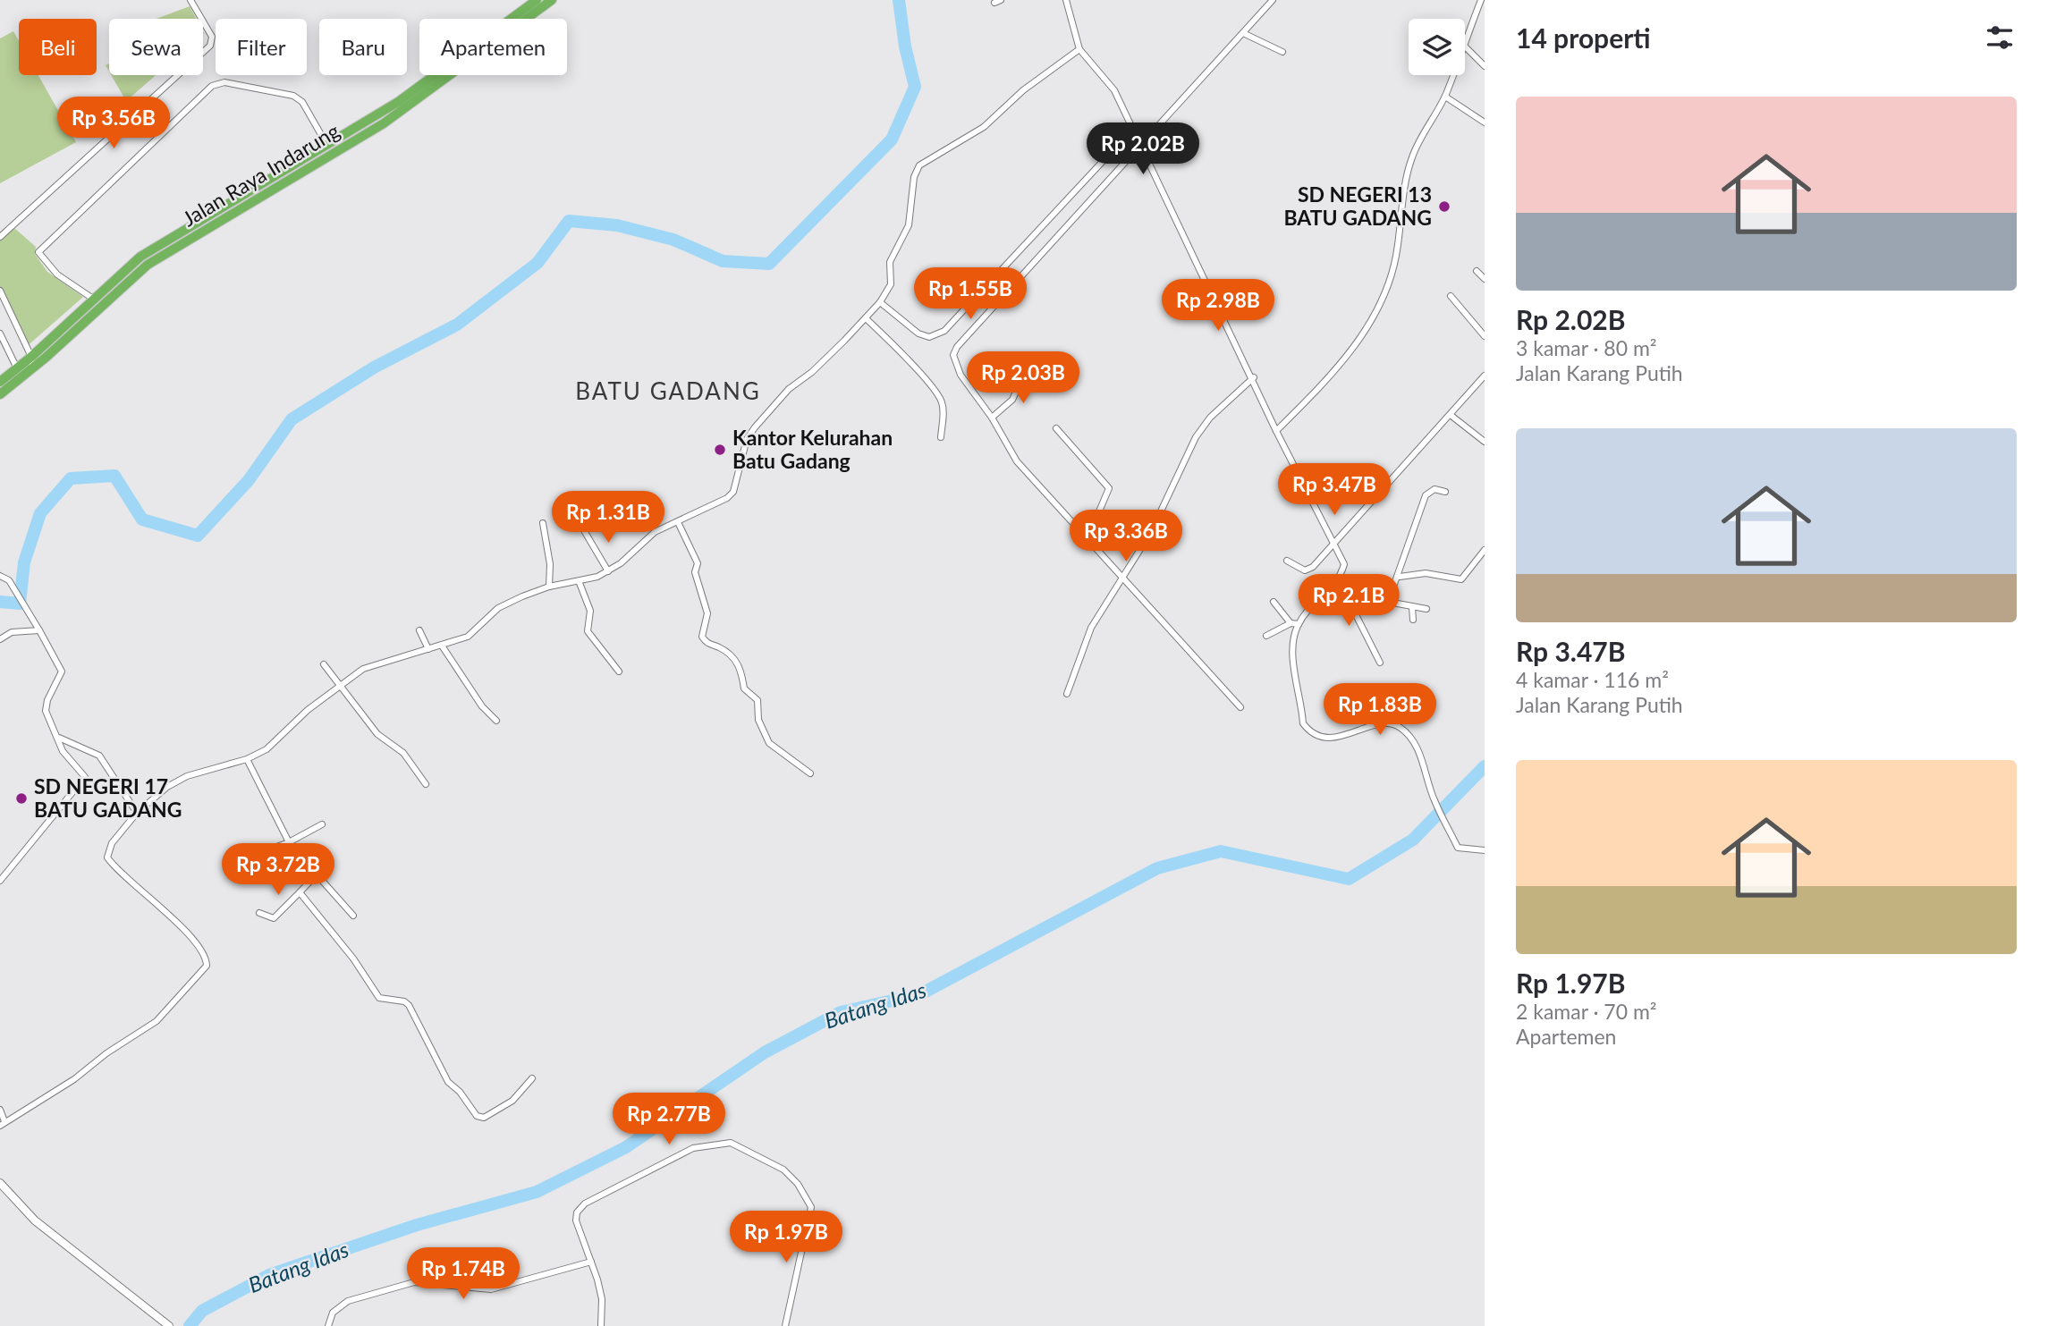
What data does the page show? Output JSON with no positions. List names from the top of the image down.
{
  "streets": {
    "highway": ["Jalan Raya Indarung"]
  },
  "districts": ["BATU GADANG"],
  "water": ["Batang Idas"],
  "places": ["SD NEGERI 13 BATU GADANG", "Kantor Kelurahan Batu Gadang", "SD NEGERI 17 BATU GADANG"],
  "page": {
    "heading": "14 properti",
    "chip": [
      "Beli",
      "Sewa",
      "Filter",
      "Baru",
      "Apartemen"
    ],
    "list": [
      {
        "name": "Rp 2.02B",
        "note": "3 kamar · 80 m² · Jalan Karang Putih"
      },
      {
        "name": "Rp 3.47B",
        "note": "4 kamar · 116 m² · Jalan Karang Putih"
      },
      {
        "name": "Rp 1.97B",
        "note": "2 kamar · 70 m² · Apartemen"
      }
    ],
    "price": [
      "Rp 3.56B",
      "Rp 2.02B",
      "Rp 1.55B",
      "Rp 2.98B",
      "Rp 2.03B",
      "Rp 3.47B",
      "Rp 1.31B",
      "Rp 3.36B",
      "Rp 2.1B",
      "Rp 1.83B",
      "Rp 3.72B",
      "Rp 2.77B",
      "Rp 1.97B",
      "Rp 1.74B"
    ]
  }
}
